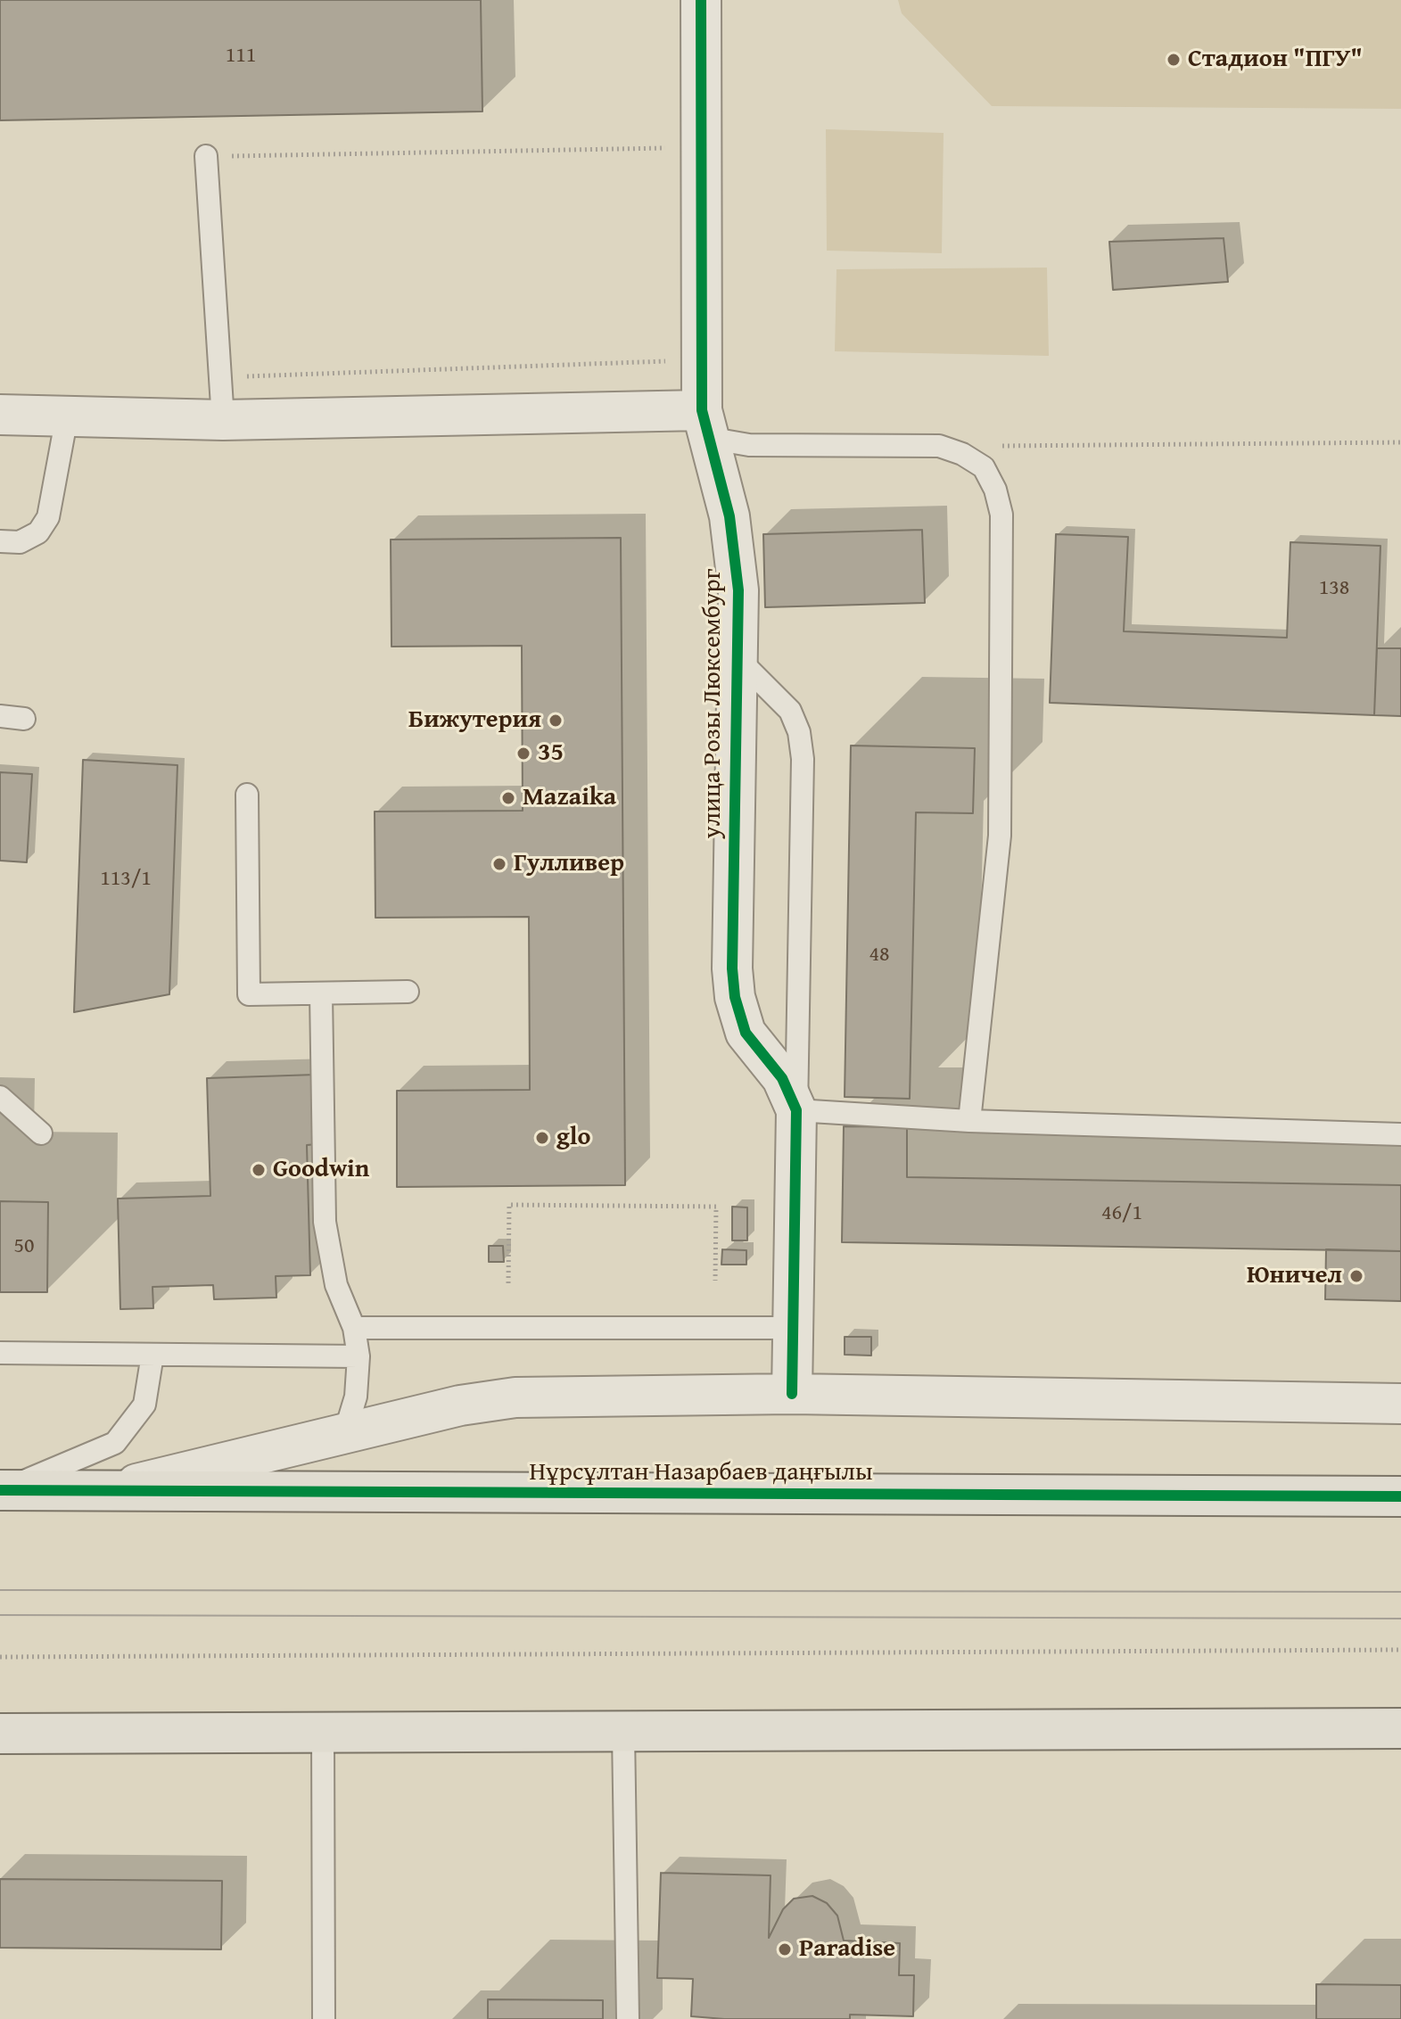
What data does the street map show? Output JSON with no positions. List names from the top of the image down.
{
  "streets": {
    "main road": ["Нұрсұлтан Назарбаев даңғылы"],
    "street": ["улица Розы Люксембург"]
  },
  "places": [
    "Стадион \"ПГУ\"",
    "Бижутерия",
    "35",
    "Mazaika",
    "Гулливер",
    "glo",
    "Goodwin",
    "Юничел",
    "Paradise"
  ],
  "house_numbers": [
    "111",
    "138",
    "113/1",
    "48",
    "46/1",
    "50"
  ]
}
